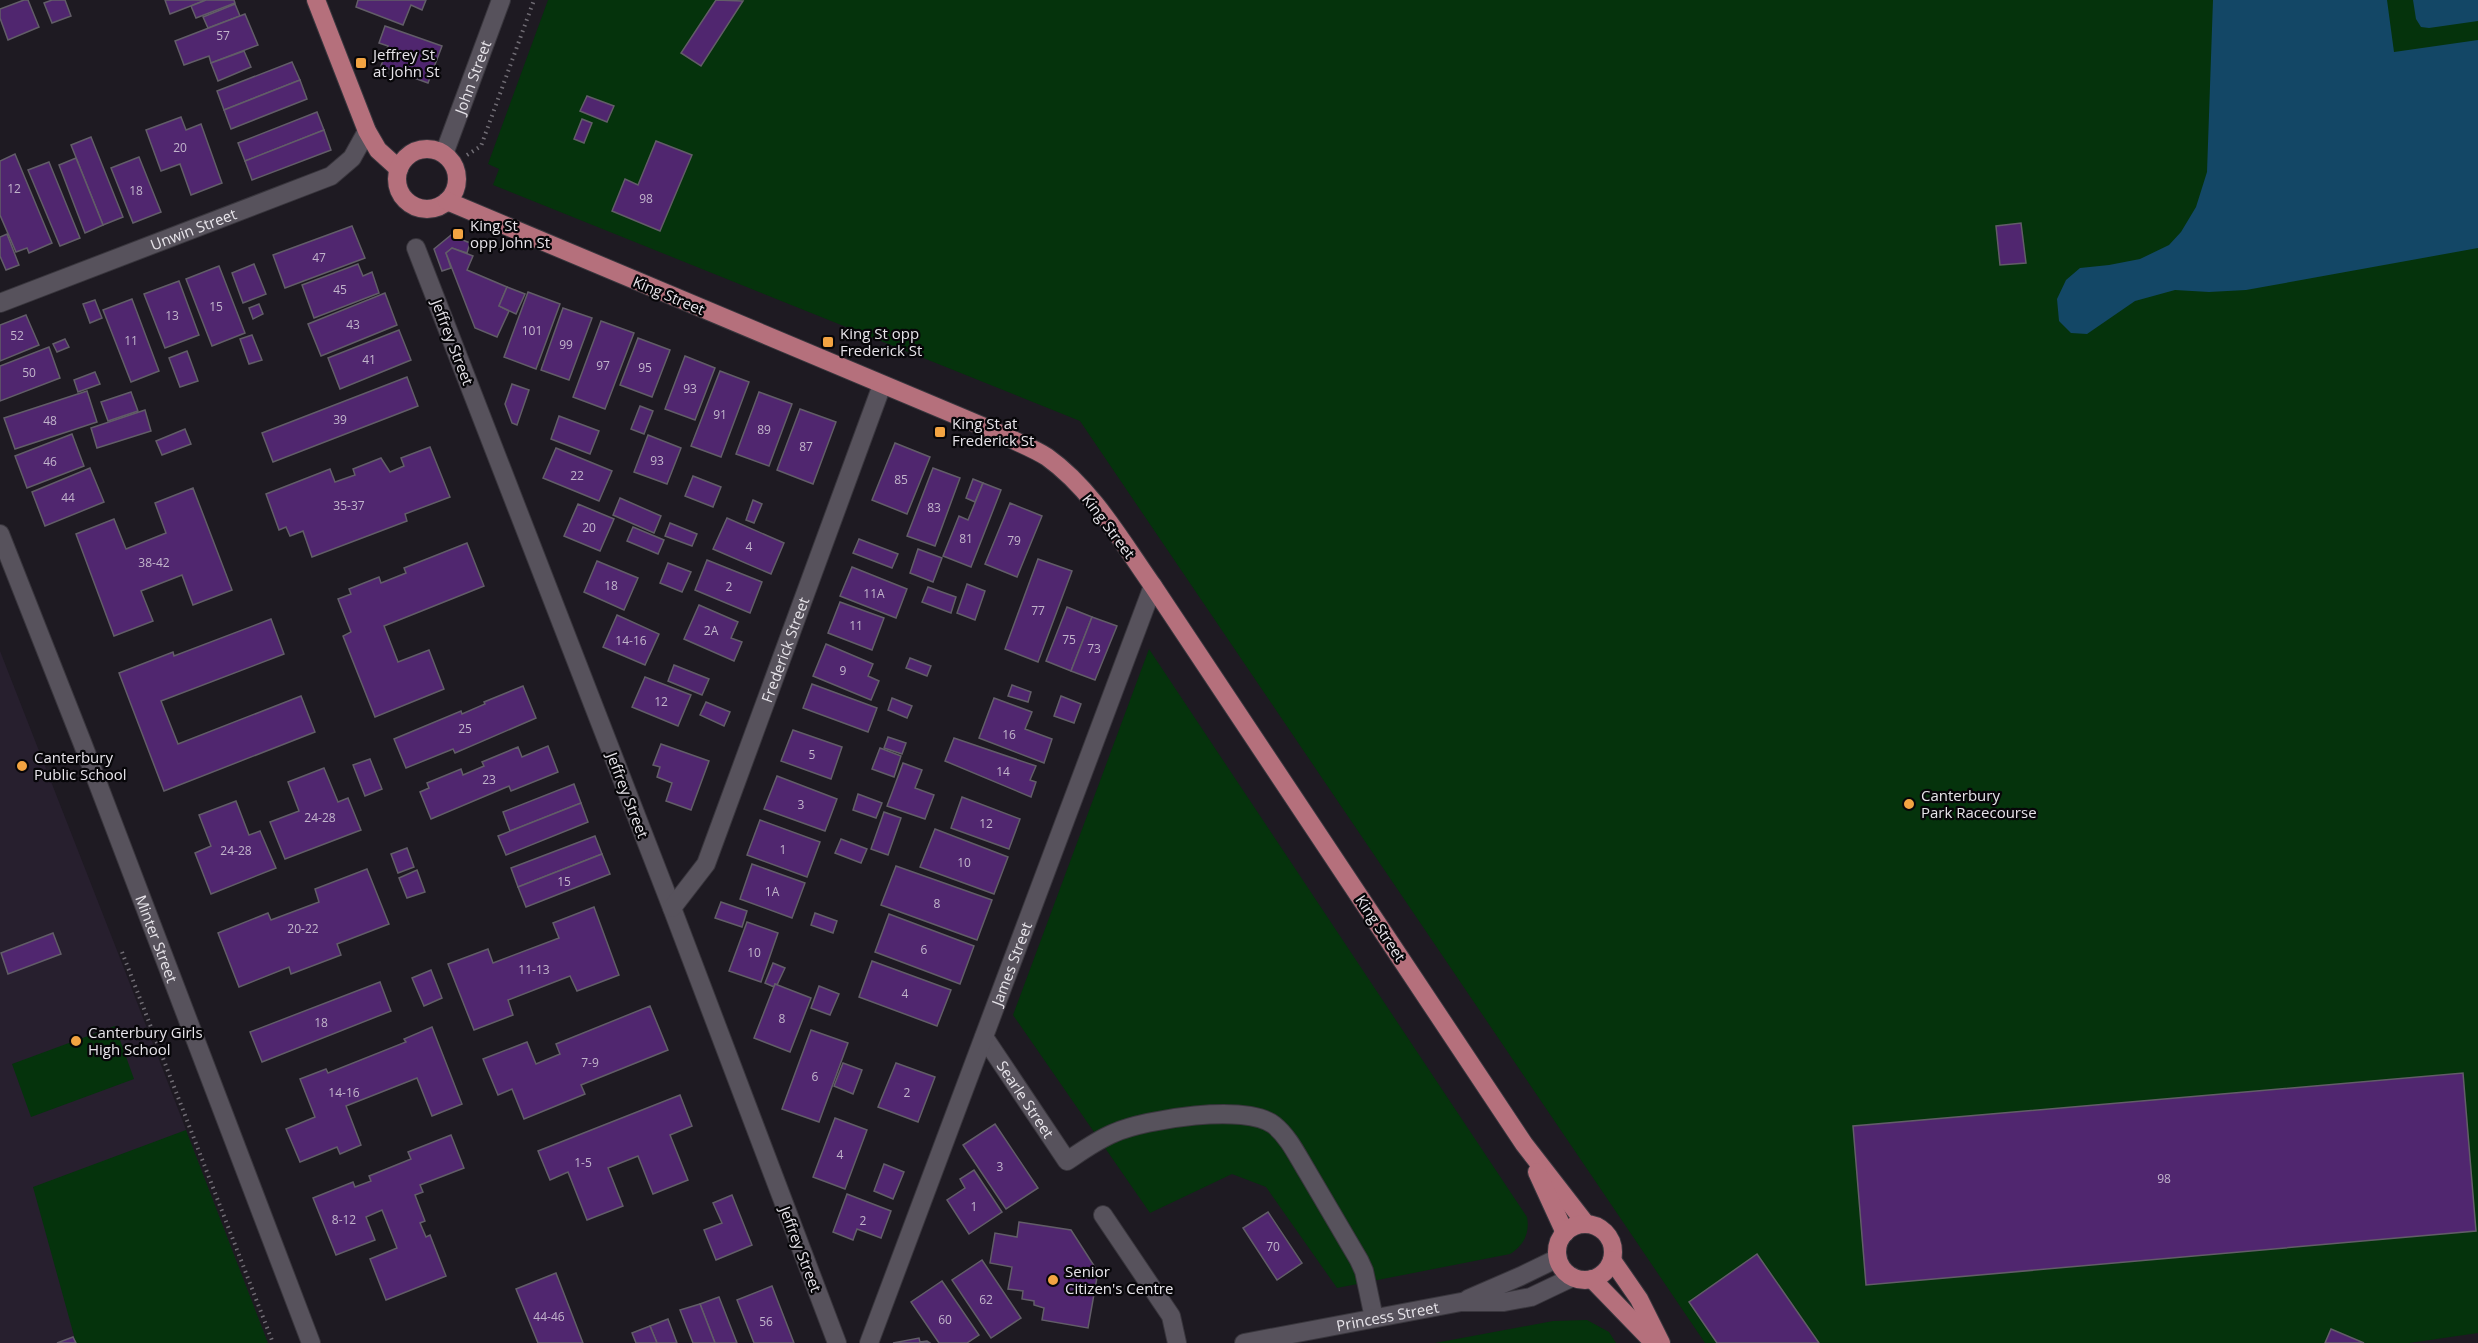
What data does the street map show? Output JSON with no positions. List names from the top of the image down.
{
  "streets": {
    "main road": ["King Street"],
    "street": [
      "John Street",
      "Unwin Street",
      "Jeffrey Street",
      "Frederick Street",
      "Minter Street",
      "James Street",
      "Searle Street",
      "Princess Street"
    ]
  },
  "crossings": [
    ["John Street", "King Street"],
    ["King Street", "Frederick Street"],
    ["King Street", "James Street"],
    ["King Street", "Princess Street"],
    ["Jeffrey Street", "Frederick Street"],
    ["James Street", "Searle Street"],
    ["Searle Street", "Princess Street"]
  ],
  "places": {
    "transit": [
      "Jeffrey St at John St",
      "King St opp John St",
      "King St opp Frederick St",
      "King St at Frederick St"
    ],
    "other": [
      "Canterbury Public School",
      "Canterbury Park Racecourse",
      "Canterbury Girls High School",
      "Senior Citizen's Centre"
    ]
  },
  "house_numbers": [
    "57",
    "20",
    "12",
    "18",
    "98",
    "47",
    "45",
    "15",
    "13",
    "43",
    "101",
    "52",
    "11",
    "99",
    "41",
    "97",
    "95",
    "50",
    "93",
    "91",
    "39",
    "48",
    "89",
    "87",
    "93",
    "46",
    "22",
    "85",
    "44",
    "35-37",
    "83",
    "20",
    "81",
    "79",
    "4",
    "38-42",
    "18",
    "2",
    "11A",
    "77",
    "11",
    "2A",
    "75",
    "14-16",
    "73",
    "9",
    "12",
    "25",
    "16",
    "5",
    "14",
    "23",
    "3",
    "24-28",
    "12",
    "1",
    "24-28",
    "10",
    "15",
    "1A",
    "8",
    "20-22",
    "6",
    "10",
    "11-13",
    "4",
    "8",
    "18",
    "7-9",
    "6",
    "14-16",
    "2",
    "4",
    "1-5",
    "3",
    "98",
    "1",
    "8-12",
    "2",
    "70",
    "62",
    "44-46",
    "60",
    "56"
  ]
}
